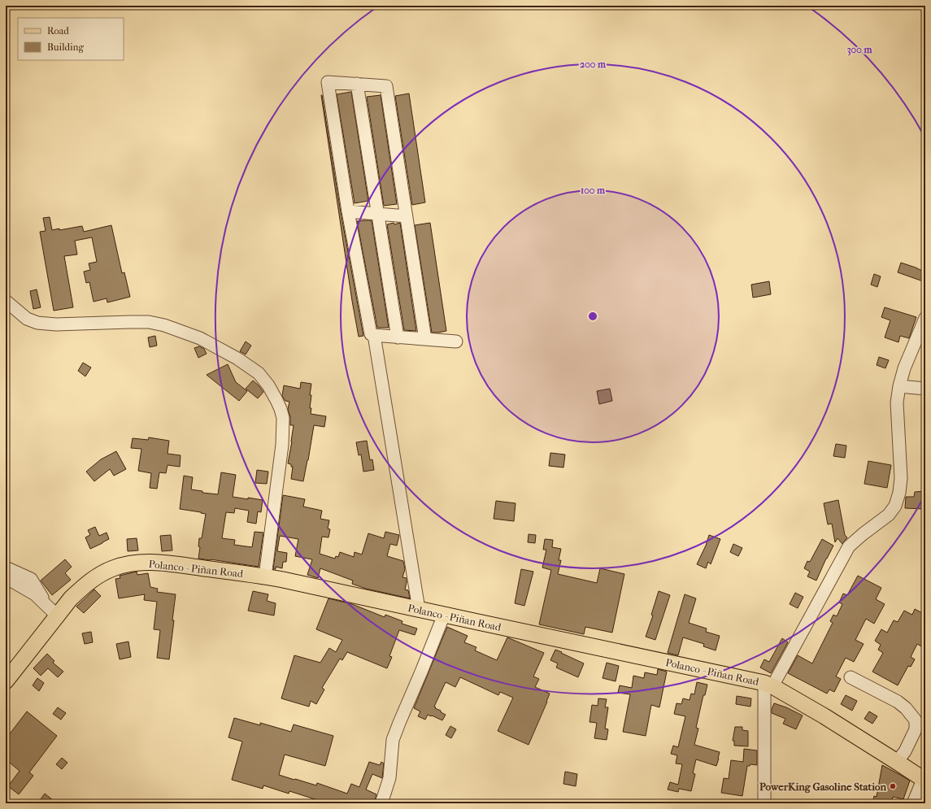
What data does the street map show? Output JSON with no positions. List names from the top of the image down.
{
  "streets": {
    "main road": ["Polanco - Piñan Road"]
  },
  "places": ["PowerKing Gasoline Station"],
  "legend": ["Road", "Building"],
  "rings": ["300 m", "200 m", "100 m"]
}
